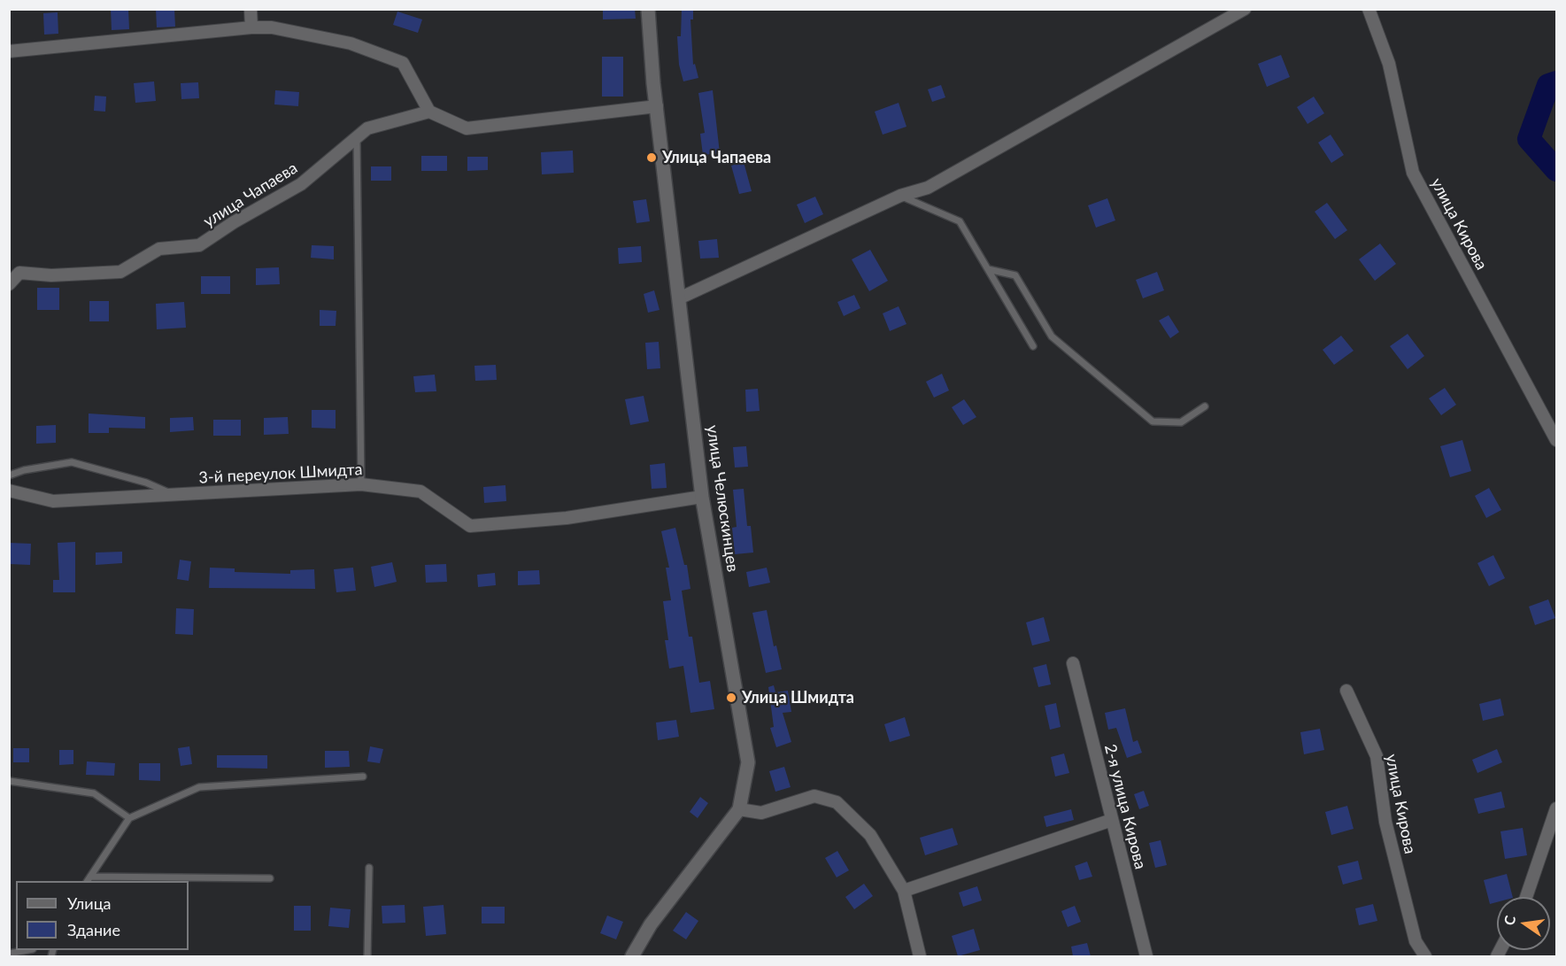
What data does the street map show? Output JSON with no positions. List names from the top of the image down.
{
  "streets": {
    "street": [
      "улица Чапаева",
      "улица Кирова",
      "3-й переулок Шмидта",
      "улица Челюскинцев",
      "2-я улица Кирова"
    ]
  },
  "crossings": [
    ["3-й переулок Шмидта", "улица Челюскинцев"]
  ],
  "places": ["Улица Чапаева", "Улица Шмидта"],
  "legend": ["Улица", "Здание"],
  "north": "left"
}
